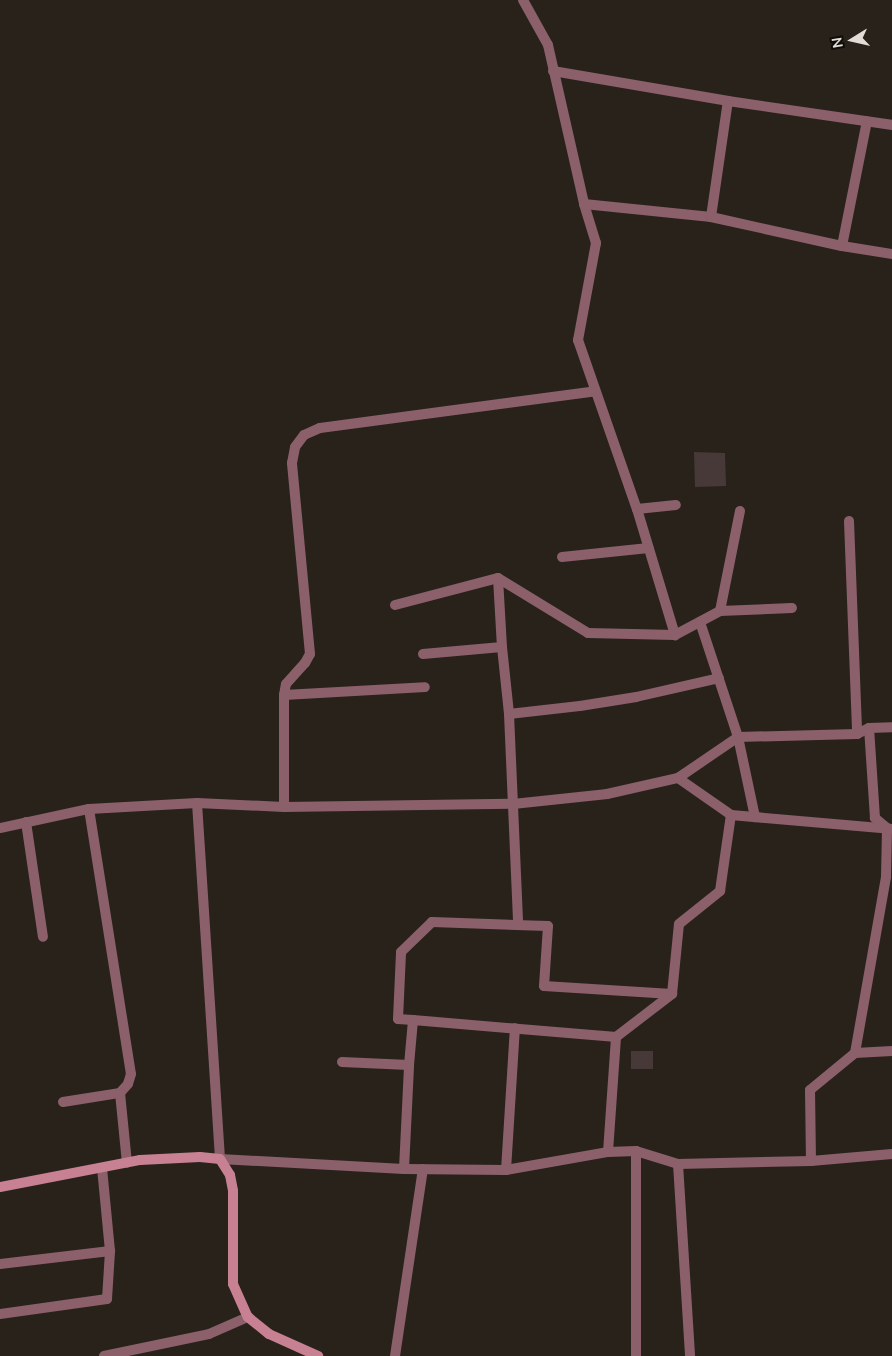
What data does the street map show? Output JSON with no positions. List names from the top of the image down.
{
  "north": "left"
}
